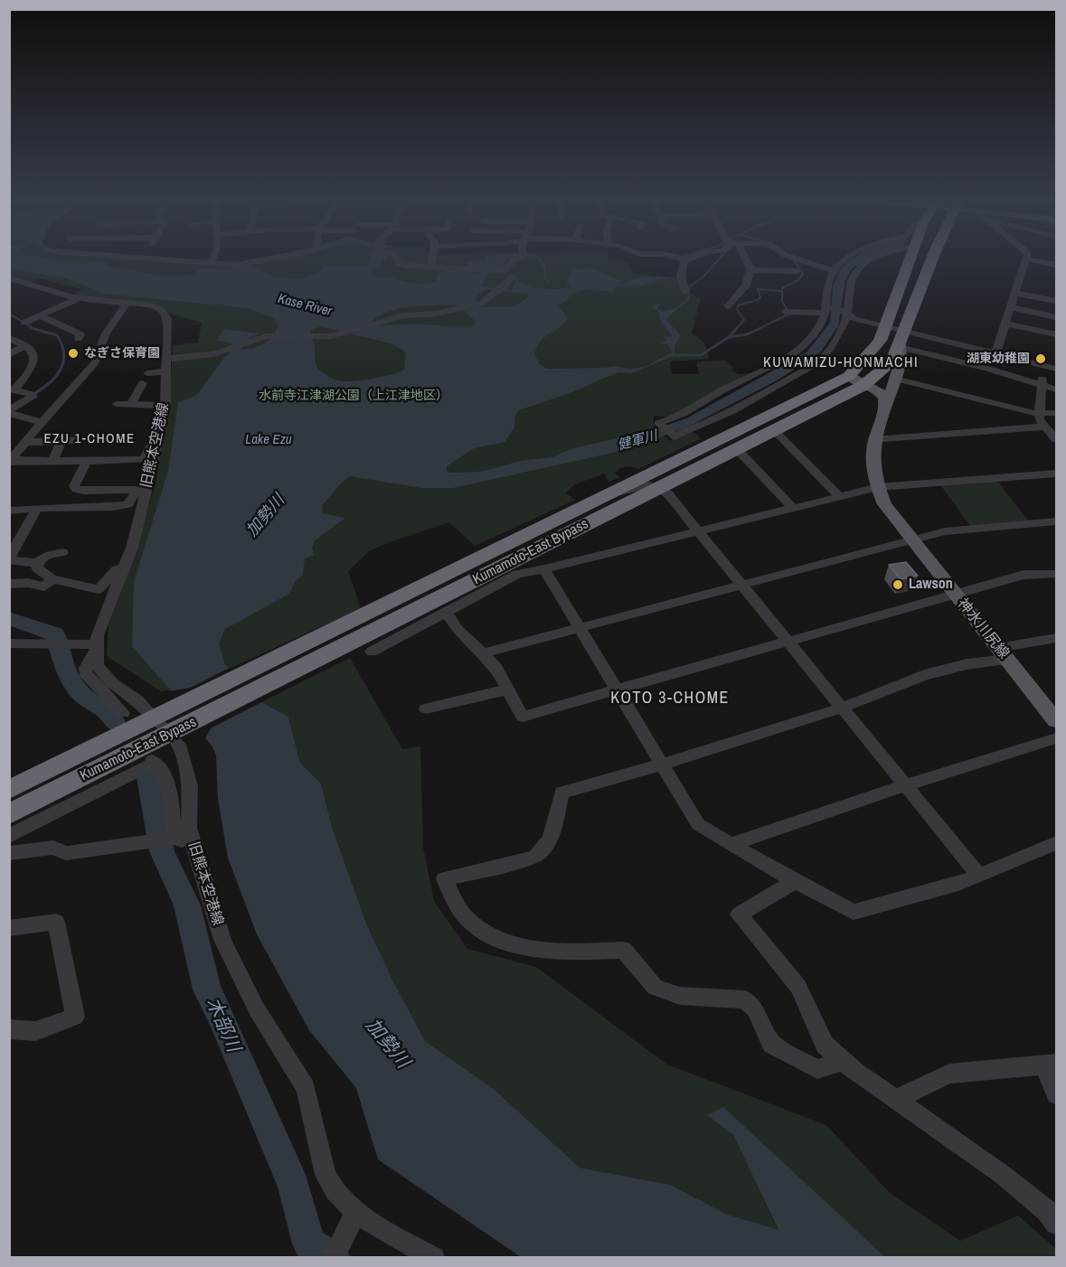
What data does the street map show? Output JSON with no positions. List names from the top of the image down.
{
  "streets": {
    "highway": ["Kumamoto-East Bypass"],
    "main road": ["神水川尻線"],
    "street": ["旧熊本空港線"]
  },
  "crossings": [
    ["旧熊本空港線", "Kumamoto-East Bypass"],
    ["Kumamoto-East Bypass", "神水川尻線"]
  ],
  "districts": ["KUWAMIZU-HONMACHI", "EZU 1-CHOME", "KOTO 3-CHOME"],
  "water": [
    "Kase River",
    "Lake Ezu",
    "健軍川",
    "加勢川",
    "木部川"
  ],
  "parks": ["水前寺江津湖公園（上江津地区）"],
  "places": ["なぎさ保育園", "湖東幼稚園", "Lawson"]
}
